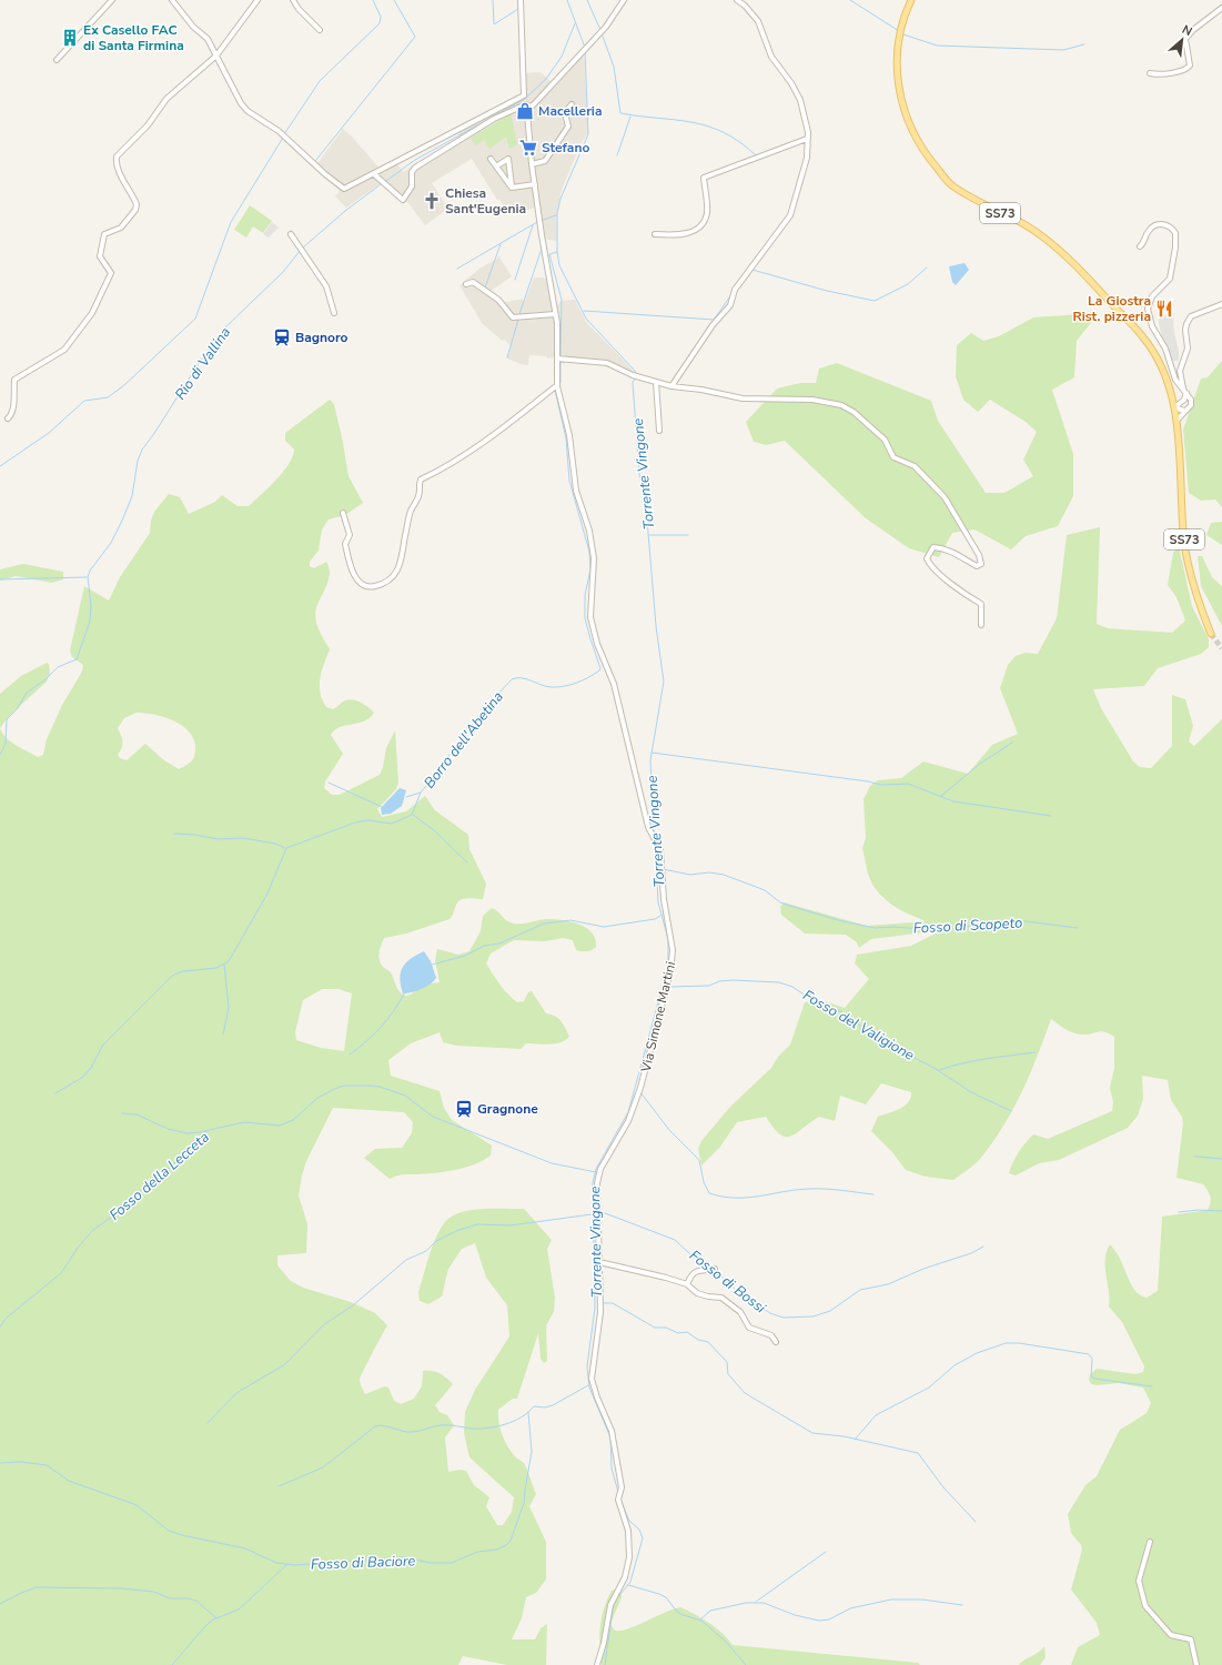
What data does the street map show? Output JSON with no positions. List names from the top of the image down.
{
  "streets": {
    "main road": ["SS73"],
    "street": ["Via Simone Martini"]
  },
  "water": [
    "Rio di Vallina",
    "Torrente Vingone",
    "Borro dell'Abetina",
    "Fosso di Scopeto",
    "Fosso del Valigione",
    "Fosso della Lecceta",
    "Fosso di Bossi",
    "Fosso di Baciore"
  ],
  "places": {
    "building": ["Ex Casello FAC di Santa Firmina"],
    "shop": ["Macelleria"],
    "supermarket": ["Stefano"],
    "church": ["Chiesa Sant'Eugenia"],
    "restaurant": ["La Giostra Rist. pizzeria"],
    "station": ["Bagnoro", "Gragnone"]
  },
  "north": "top right"
}
